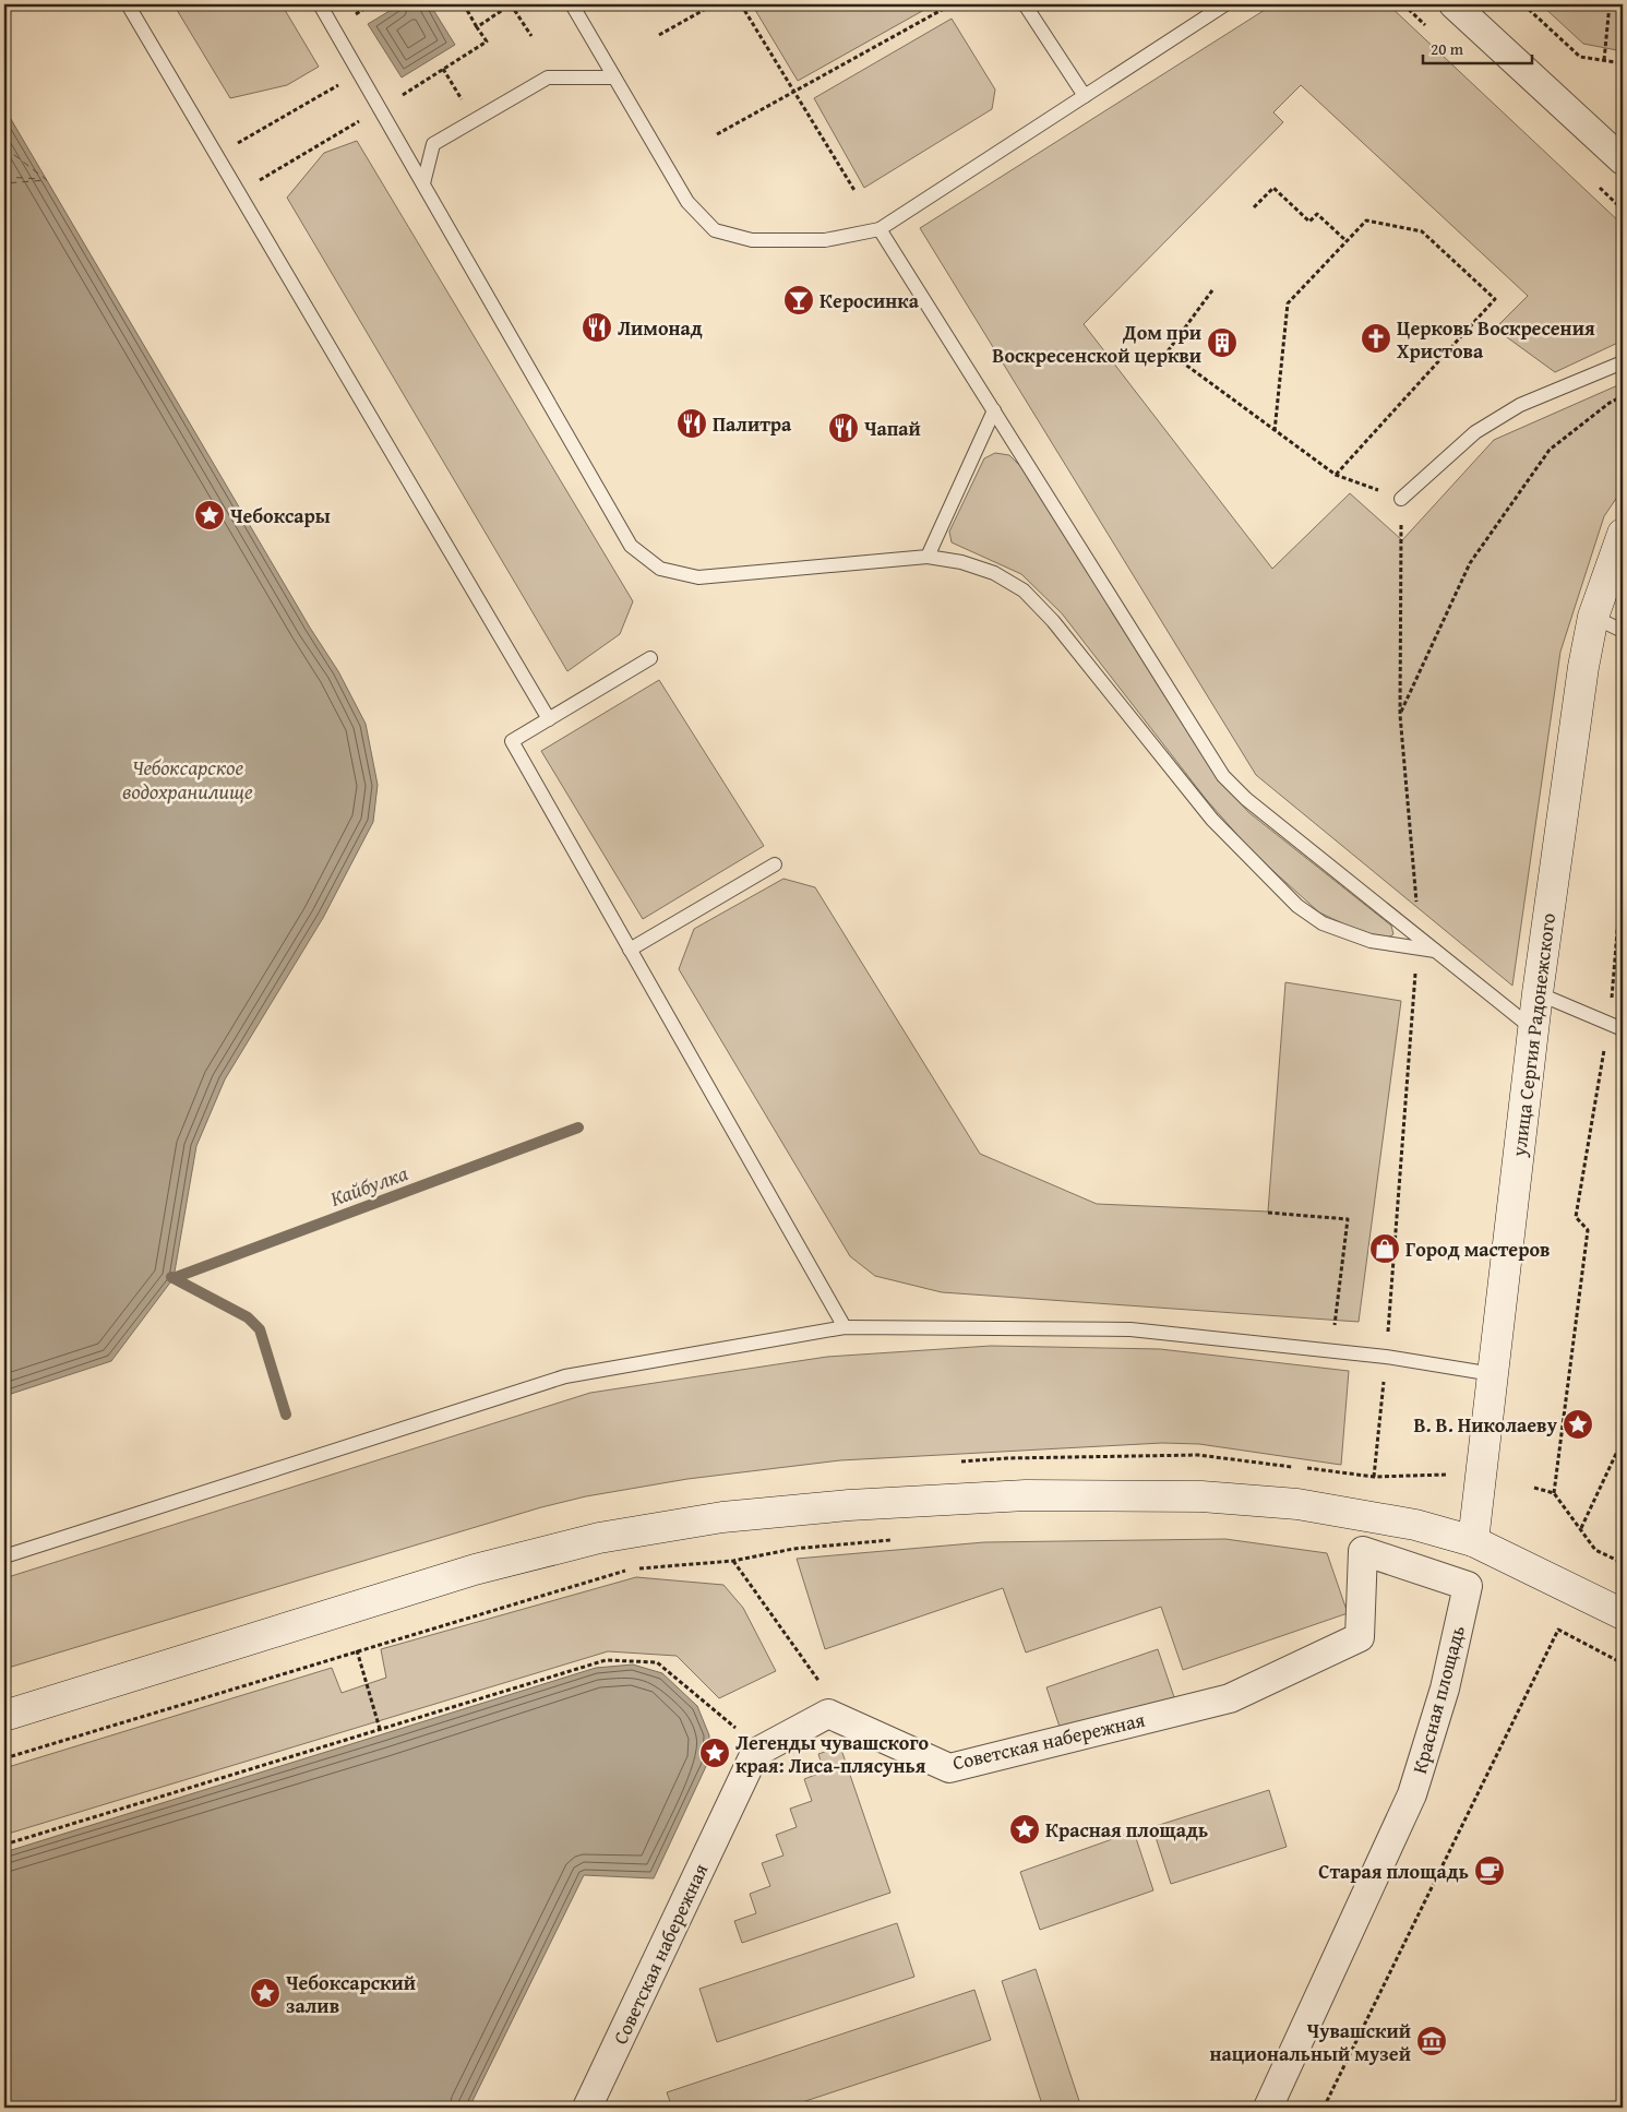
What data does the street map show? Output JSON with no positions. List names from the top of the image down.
{
  "streets": {
    "street": ["улица Сергия Радонежского", "Красная площадь", "Советская набережная"]
  },
  "crossings": [
    ["Красная площадь", "Советская набережная"]
  ],
  "water": ["Чебоксарское водохранилище", "Кайбулка"],
  "places": {
    "bar": ["Керосинка"],
    "restaurant": ["Лимонад", "Палитра", "Чапай"],
    "church": ["Церковь Воскресения Христова"],
    "building": ["Дом при Воскресенской церкви"],
    "place": [
      "Чебоксары",
      "В. В. Николаеву",
      "Легенды чувашского края: Лиса-плясунья",
      "Красная площадь",
      "Чебоксарский залив"
    ],
    "shop": ["Город мастеров"],
    "cafe": ["Старая площадь"],
    "museum": ["Чувашский национальный музей"]
  },
  "scale_bar": "20 m"
}
